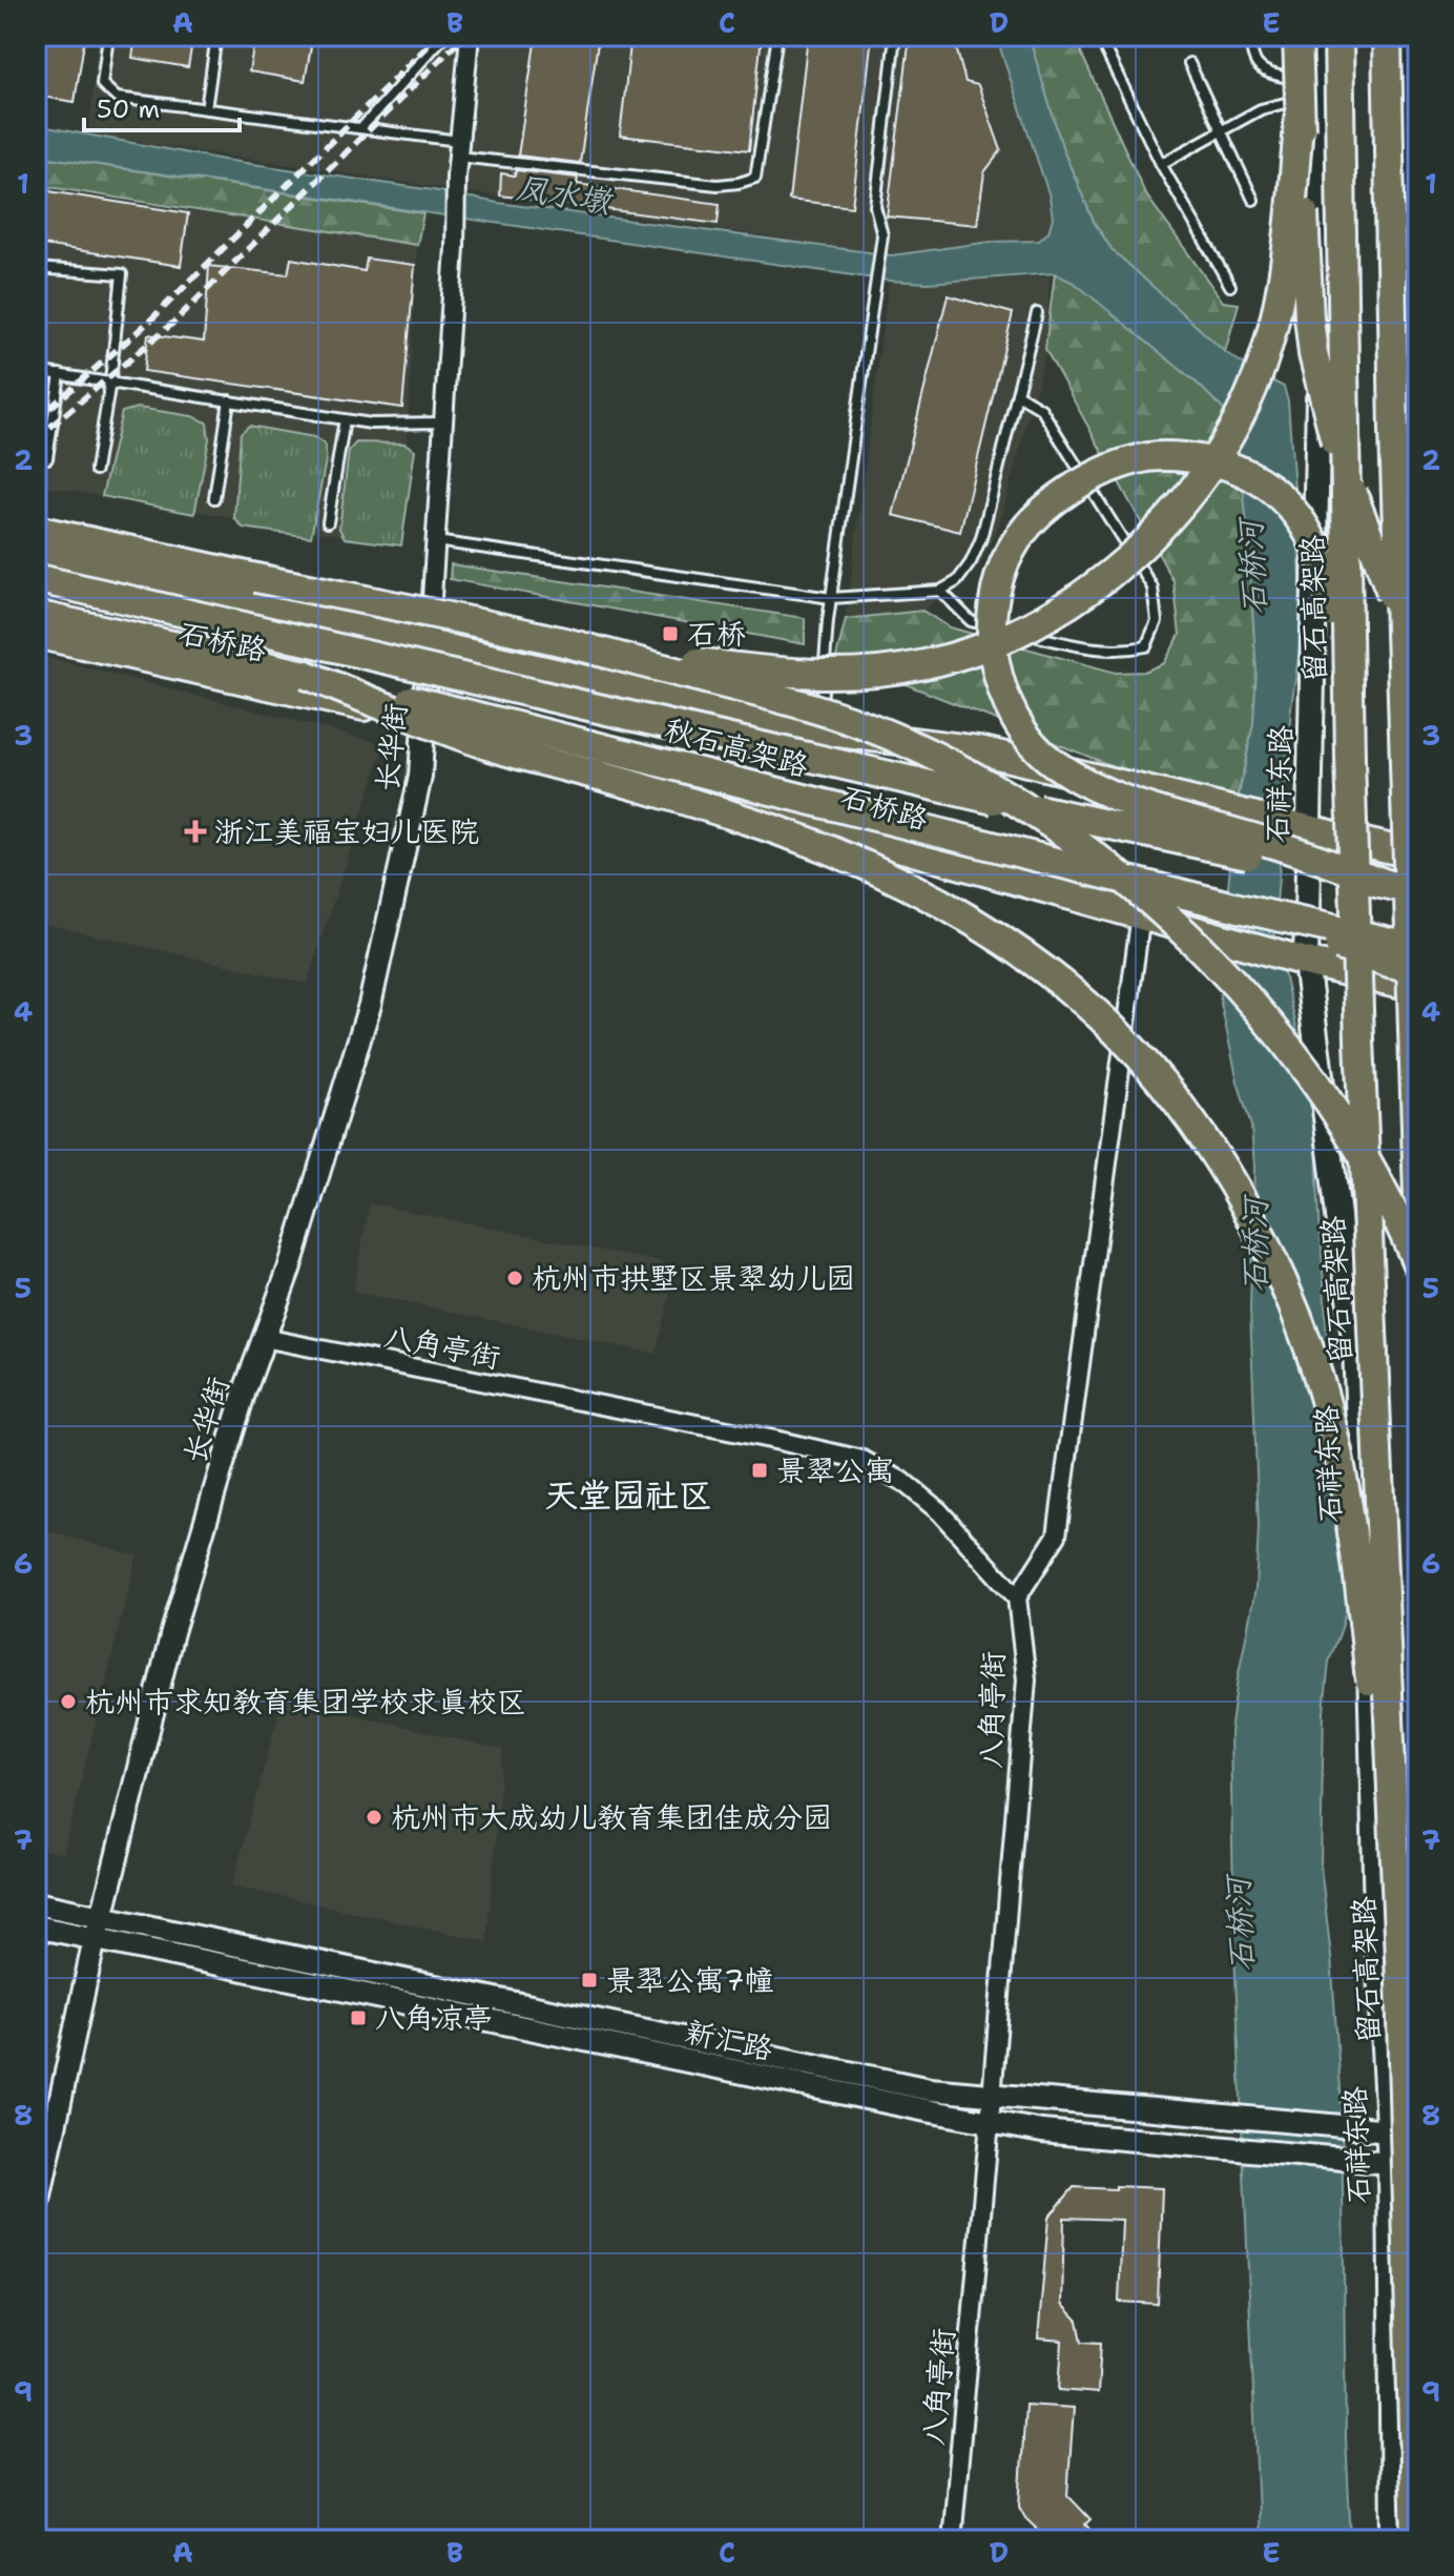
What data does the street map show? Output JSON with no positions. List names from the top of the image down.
{
  "streets": {
    "main road": [
      "留石高架路",
      "石桥路",
      "秋石高架路",
      "石祥东路"
    ],
    "street": ["长华街", "八角亭街", "新汇路"]
  },
  "crossings": [
    ["石桥路", "长华街"],
    ["石桥路", "石祥东路"],
    ["长华街", "八角亭街"],
    ["长华街", "新汇路"],
    ["石祥东路", "新汇路"],
    ["八角亭街", "新汇路"]
  ],
  "districts": ["天堂园社区"],
  "water": ["凤水墩", "石桥河"],
  "places": {
    "transit": [
      "石桥",
      "景翠公寓",
      "景翆公寓7幢",
      "八角凉亭"
    ],
    "health": ["浙江美福宝妇儿医院"],
    "other": ["杭州市拱墅区景翠幼儿园", "杭州市求知教育集团学校求真校区", "杭州市大成幼儿教育集团佳成分园"]
  },
  "scale_bar": "50 m",
  "grid": {
    "columns": [
      "A",
      "B",
      "C",
      "D",
      "E"
    ],
    "rows": [
      "1",
      "2",
      "3",
      "4",
      "5",
      "6",
      "7",
      "8",
      "9"
    ]
  }
}
